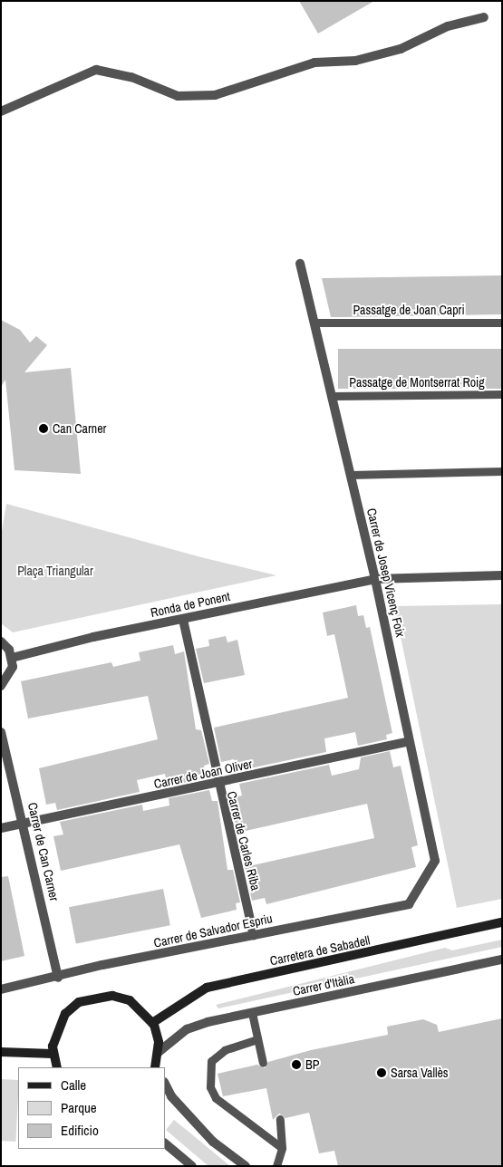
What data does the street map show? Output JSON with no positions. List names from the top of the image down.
{
  "streets": {
    "street": [
      "Carrer de Josep Vicenç Foix",
      "Ronda de Ponent",
      "Carrer de Joan Oliver",
      "Carrer de Carles Riba",
      "Carrer de Can Carner",
      "Carrer de Salvador Espriu",
      "Carretera de Sabadell",
      "Carrer d'Itàlia"
    ],
    "lane": ["Passatge de Joan Capri", "Passatge de Montserrat Roig"]
  },
  "crossings": [
    ["Passatge de Joan Capri", "Carrer de Josep Vicenç Foix"],
    ["Passatge de Montserrat Roig", "Carrer de Josep Vicenç Foix"],
    ["Carrer de Josep Vicenç Foix", "Ronda de Ponent"],
    ["Carrer de Josep Vicenç Foix", "Carrer de Joan Oliver"],
    ["Carrer de Josep Vicenç Foix", "Carrer de Salvador Espriu"],
    ["Ronda de Ponent", "Carrer de Carles Riba"],
    ["Carrer de Joan Oliver", "Carrer de Carles Riba"],
    ["Carrer de Joan Oliver", "Carrer de Can Carner"],
    ["Carrer de Carles Riba", "Carrer de Salvador Espriu"],
    ["Carrer de Can Carner", "Carrer de Salvador Espriu"]
  ],
  "parks": ["Plaça Triangular"],
  "places": ["Can Carner", "BP", "Sarsa Vallès"],
  "legend": ["Calle", "Parque", "Edificio"]
}
